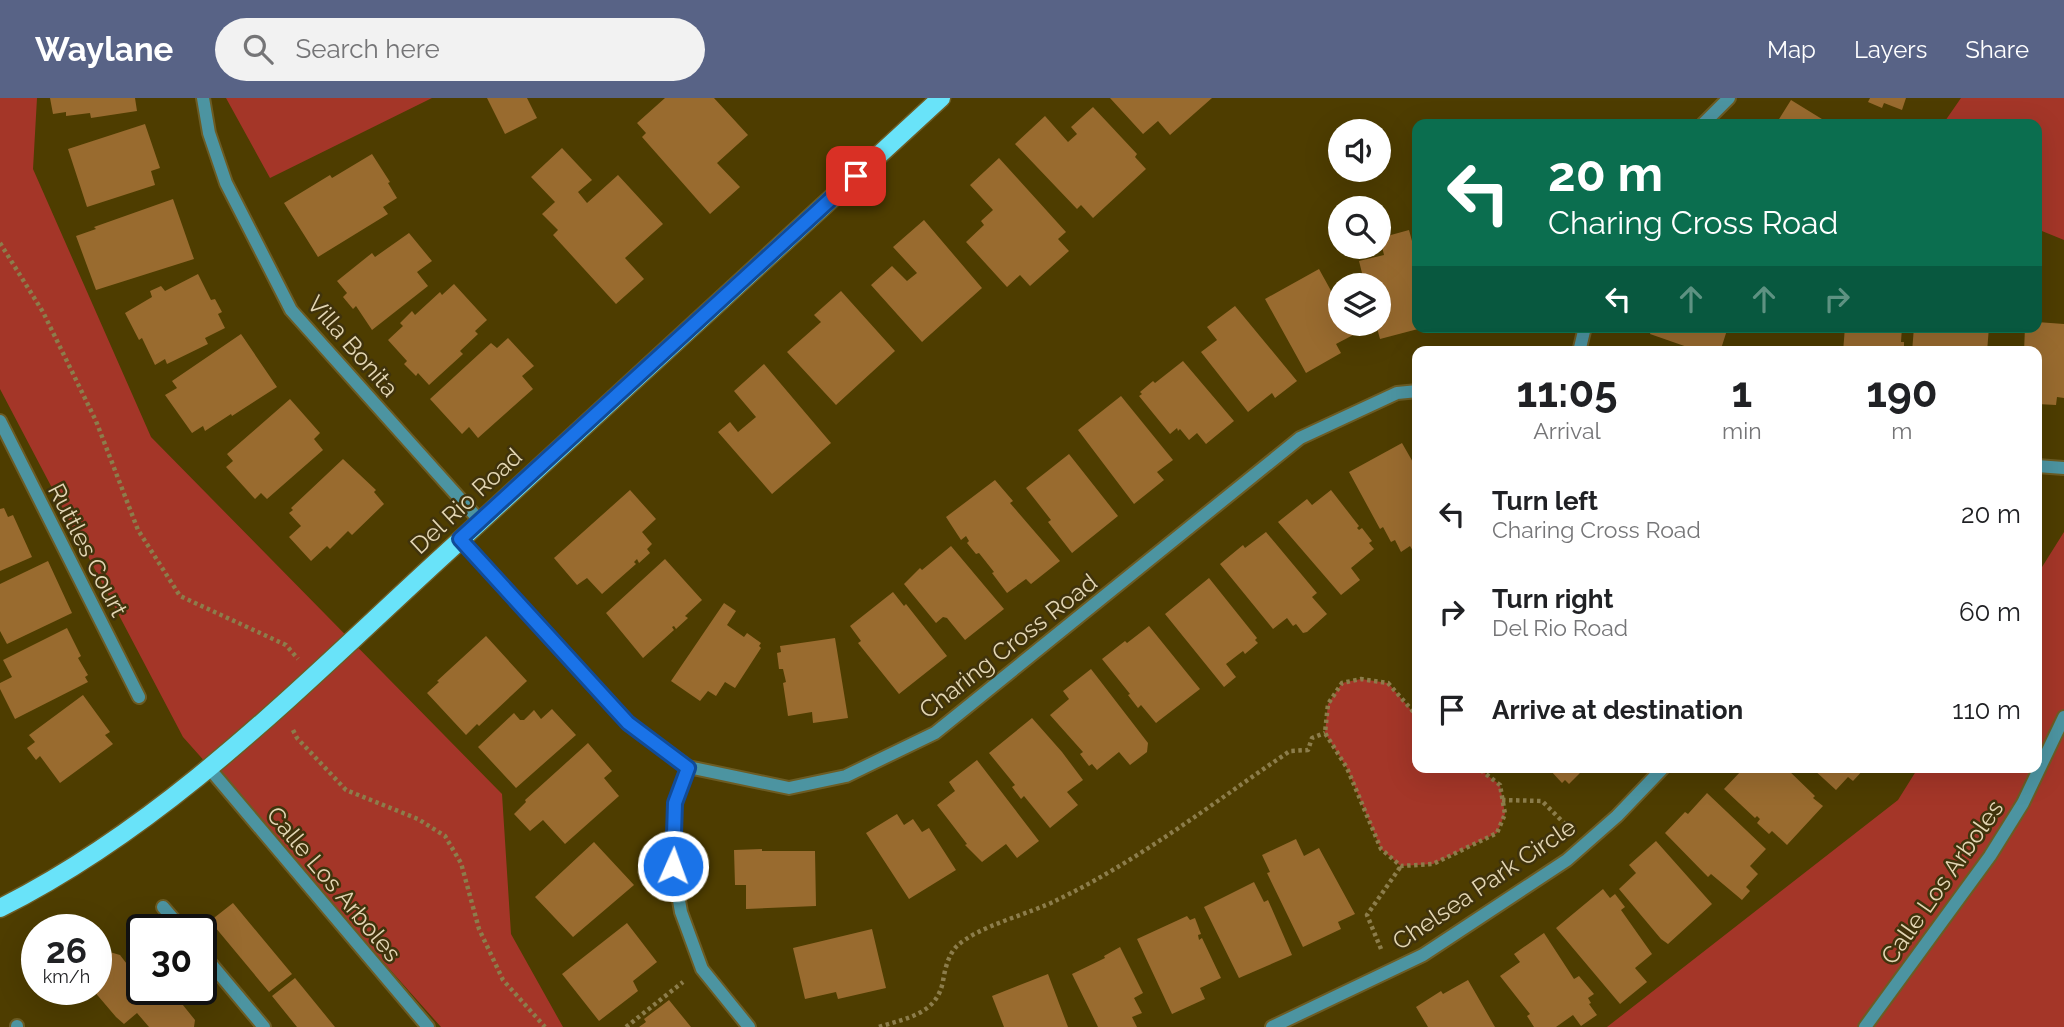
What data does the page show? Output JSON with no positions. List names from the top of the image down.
{
  "streets": {
    "main road": ["Del Rio Road"],
    "street": [
      "Villa Bonita",
      "Ruttles Court",
      "Charing Cross Road",
      "Calle Los Arboles",
      "Chelsea Park Circle"
    ]
  },
  "crossings": [
    ["Villa Bonita", "Del Rio Road"],
    ["Del Rio Road", "Charing Cross Road"],
    ["Del Rio Road", "Calle Los Arboles"]
  ],
  "page": {
    "header": "Waylane",
    "search": "Search here",
    "nav": ["Map", "Layers", "Share"],
    "turn": ["20 m", "Charing Cross Road"],
    "eta": [
      "11:05",
      "Arrival",
      "1",
      "min",
      "190",
      "m"
    ],
    "list": [
      {
        "name": "Turn left",
        "note": "Charing Cross Road",
        "value": "20 m"
      },
      {
        "name": "Turn right",
        "note": "Del Rio Road",
        "value": "60 m"
      },
      {
        "name": "Arrive at destination",
        "value": "110 m"
      }
    ],
    "speed": "26 km/h",
    "limit": "30"
  }
}
